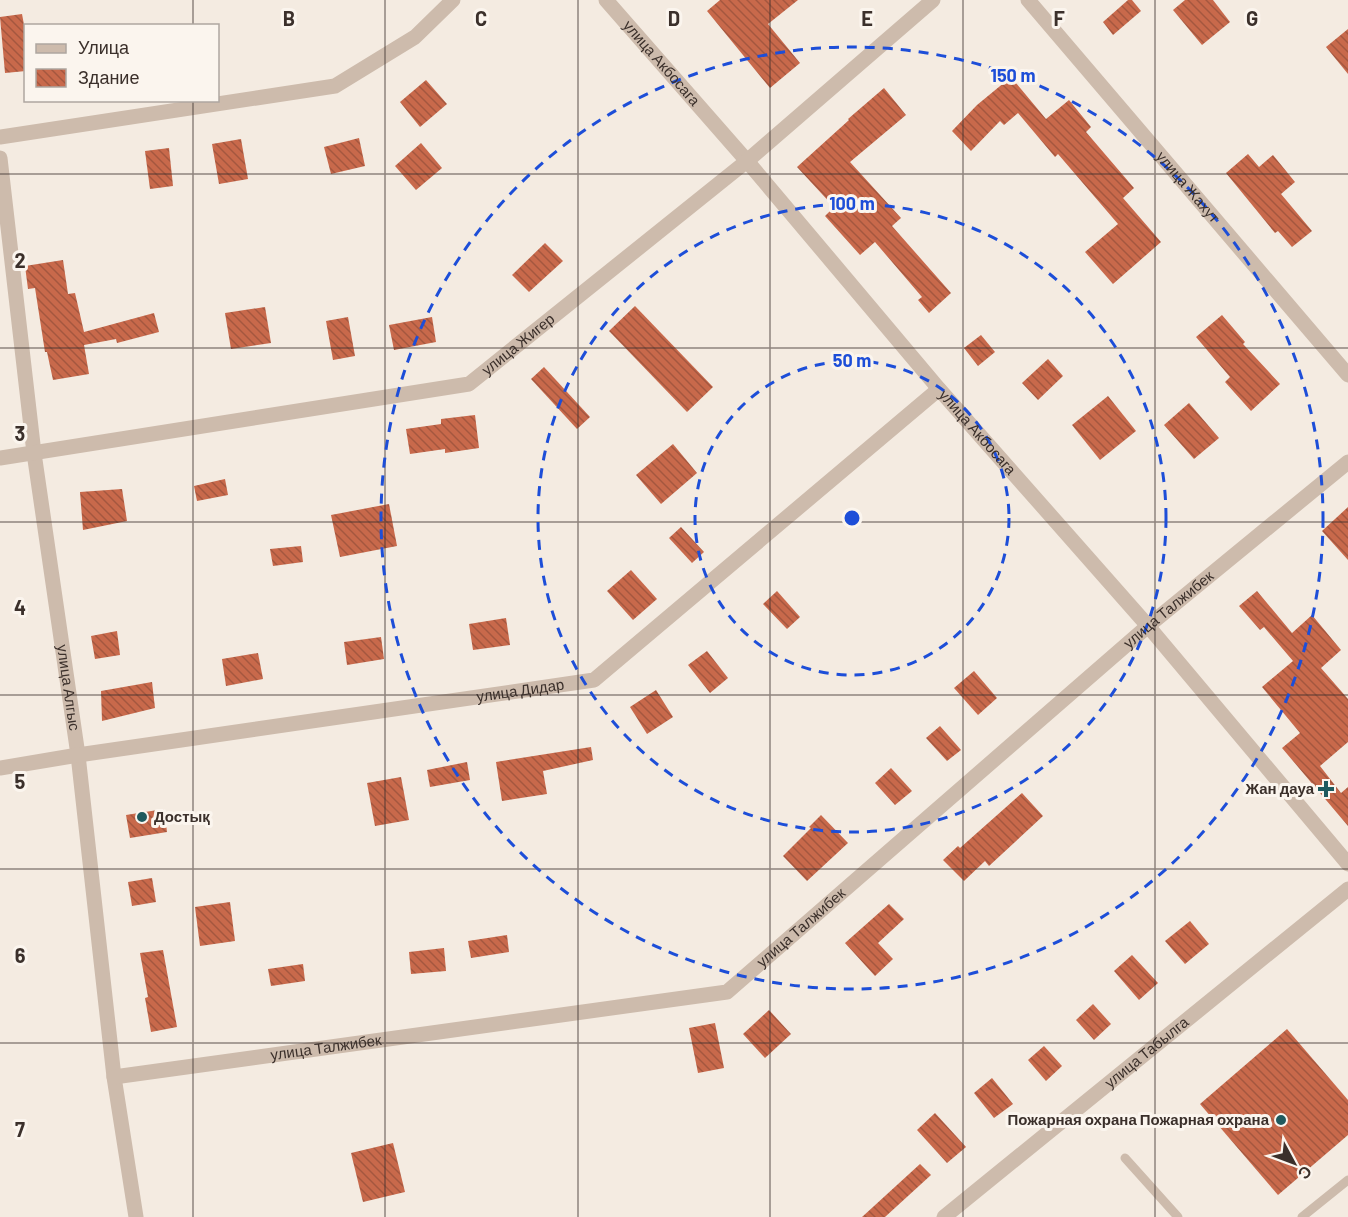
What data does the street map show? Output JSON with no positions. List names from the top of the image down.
{
  "streets": {
    "street": [
      "улица Акбосага",
      "улица Жахут",
      "улица Жигер",
      "улица Талжибек",
      "улица Алгыс",
      "улица Дидар",
      "улица Табылга"
    ]
  },
  "crossings": [
    ["улица Акбосага", "улица Жигер"],
    ["улица Акбосага", "улица Талжибек"],
    ["улица Акбосага", "улица Дидар"],
    ["улица Жигер", "улица Алгыс"],
    ["улица Талжибек", "улица Алгыс"],
    ["улица Алгыс", "улица Дидар"]
  ],
  "places": {
    "health": ["Жан дауа"],
    "other": ["Достық", "Пожарная охрана Пожарная охрана"]
  },
  "legend": ["Улица", "Здание"],
  "north": "bottom right",
  "grid": {
    "columns": [
      "B",
      "C",
      "D",
      "E",
      "F",
      "G"
    ],
    "rows": [
      "2",
      "3",
      "4",
      "5",
      "6",
      "7"
    ]
  },
  "rings": ["150 m", "100 m", "50 m"]
}
